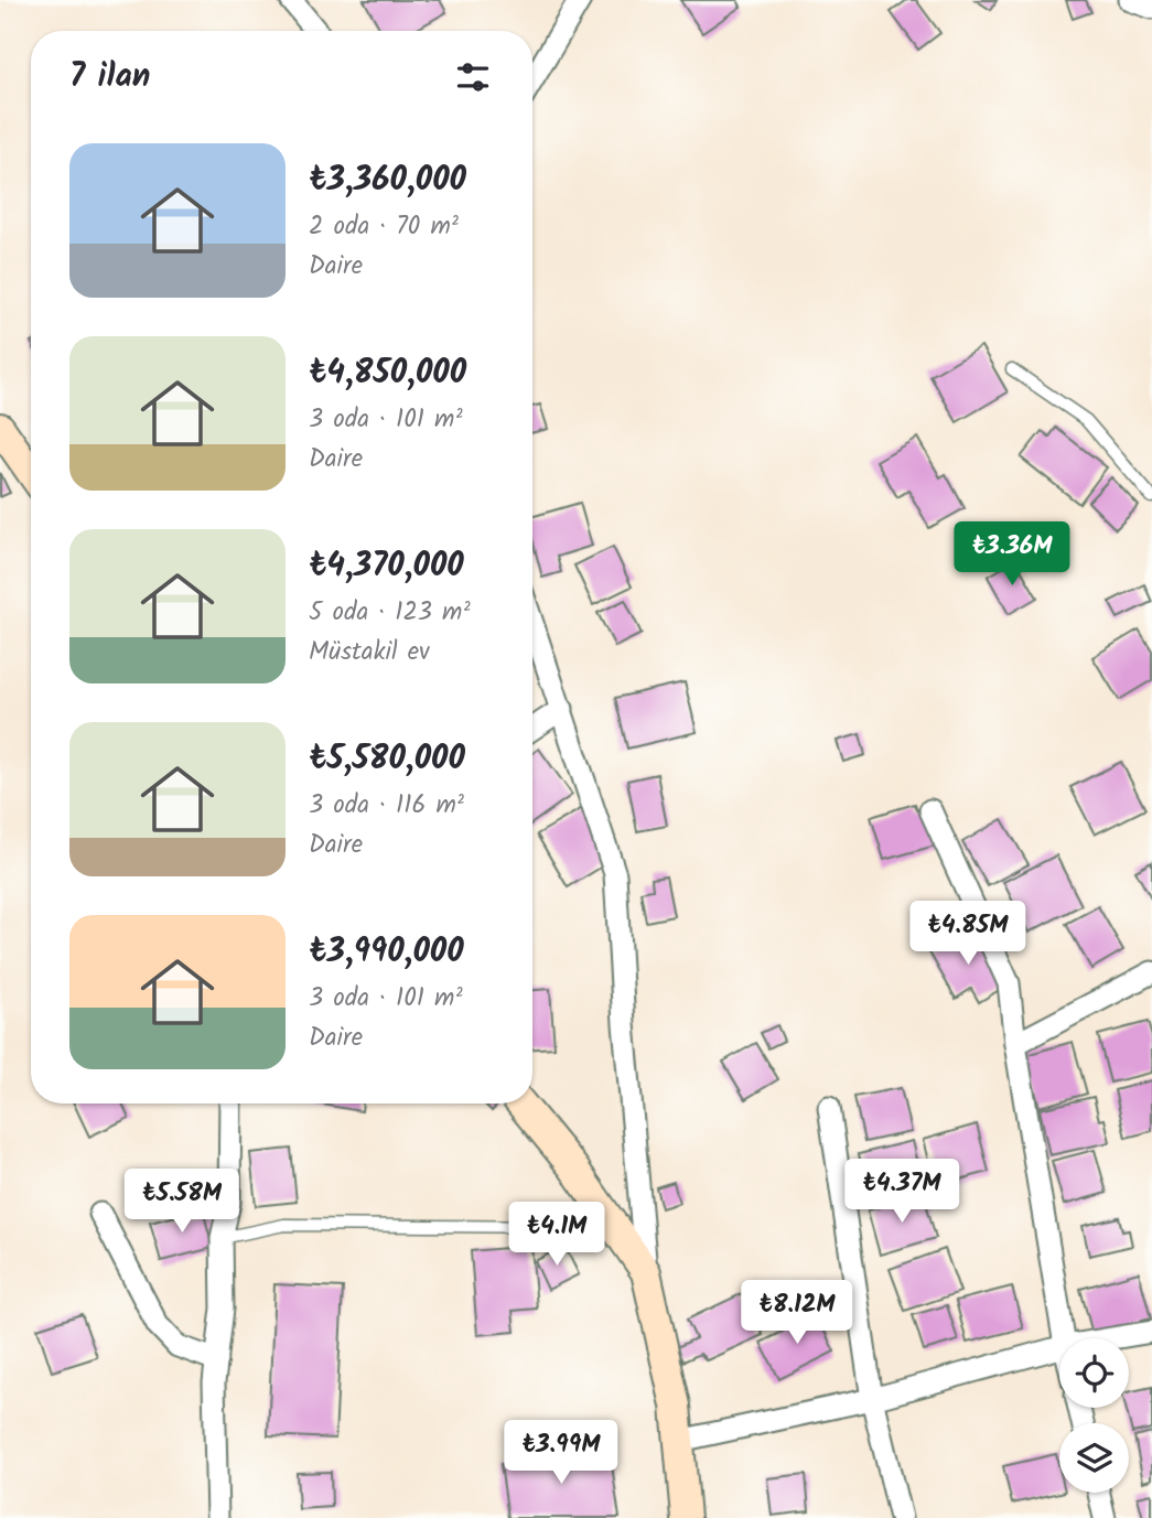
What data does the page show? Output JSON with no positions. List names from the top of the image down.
{
  "page": {
    "heading": "7 ilan",
    "list": [
      {
        "name": "₺3,360,000",
        "note": "2 oda · 70 m² · Daire"
      },
      {
        "name": "₺4,850,000",
        "note": "3 oda · 101 m² · Daire"
      },
      {
        "name": "₺4,370,000",
        "note": "5 oda · 123 m² · Müstakil ev"
      },
      {
        "name": "₺5,580,000",
        "note": "3 oda · 116 m² · Daire"
      },
      {
        "name": "₺3,990,000",
        "note": "3 oda · 101 m² · Daire"
      }
    ],
    "price": [
      "₺3.36M",
      "₺4.85M",
      "₺4.37M",
      "₺5.58M",
      "₺4.1M",
      "₺8.12M",
      "₺3.99M"
    ]
  }
}
